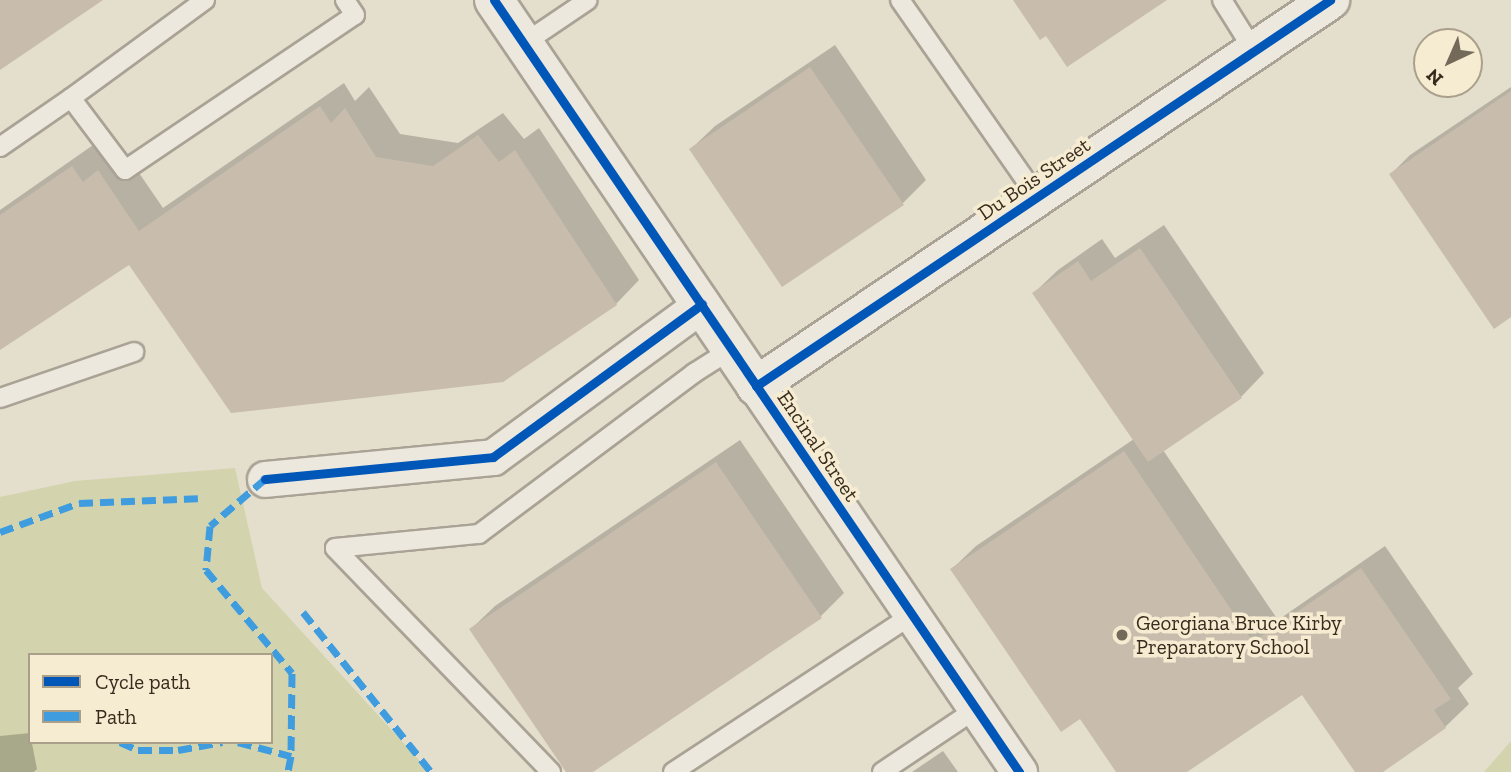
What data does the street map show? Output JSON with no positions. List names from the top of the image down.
{
  "streets": {
    "street": ["Du Bois Street", "Encinal Street"]
  },
  "crossings": [
    ["Du Bois Street", "Encinal Street"]
  ],
  "places": ["Georgiana Bruce Kirby Preparatory School"],
  "legend": ["Cycle path", "Path"],
  "north": "bottom left"
}
